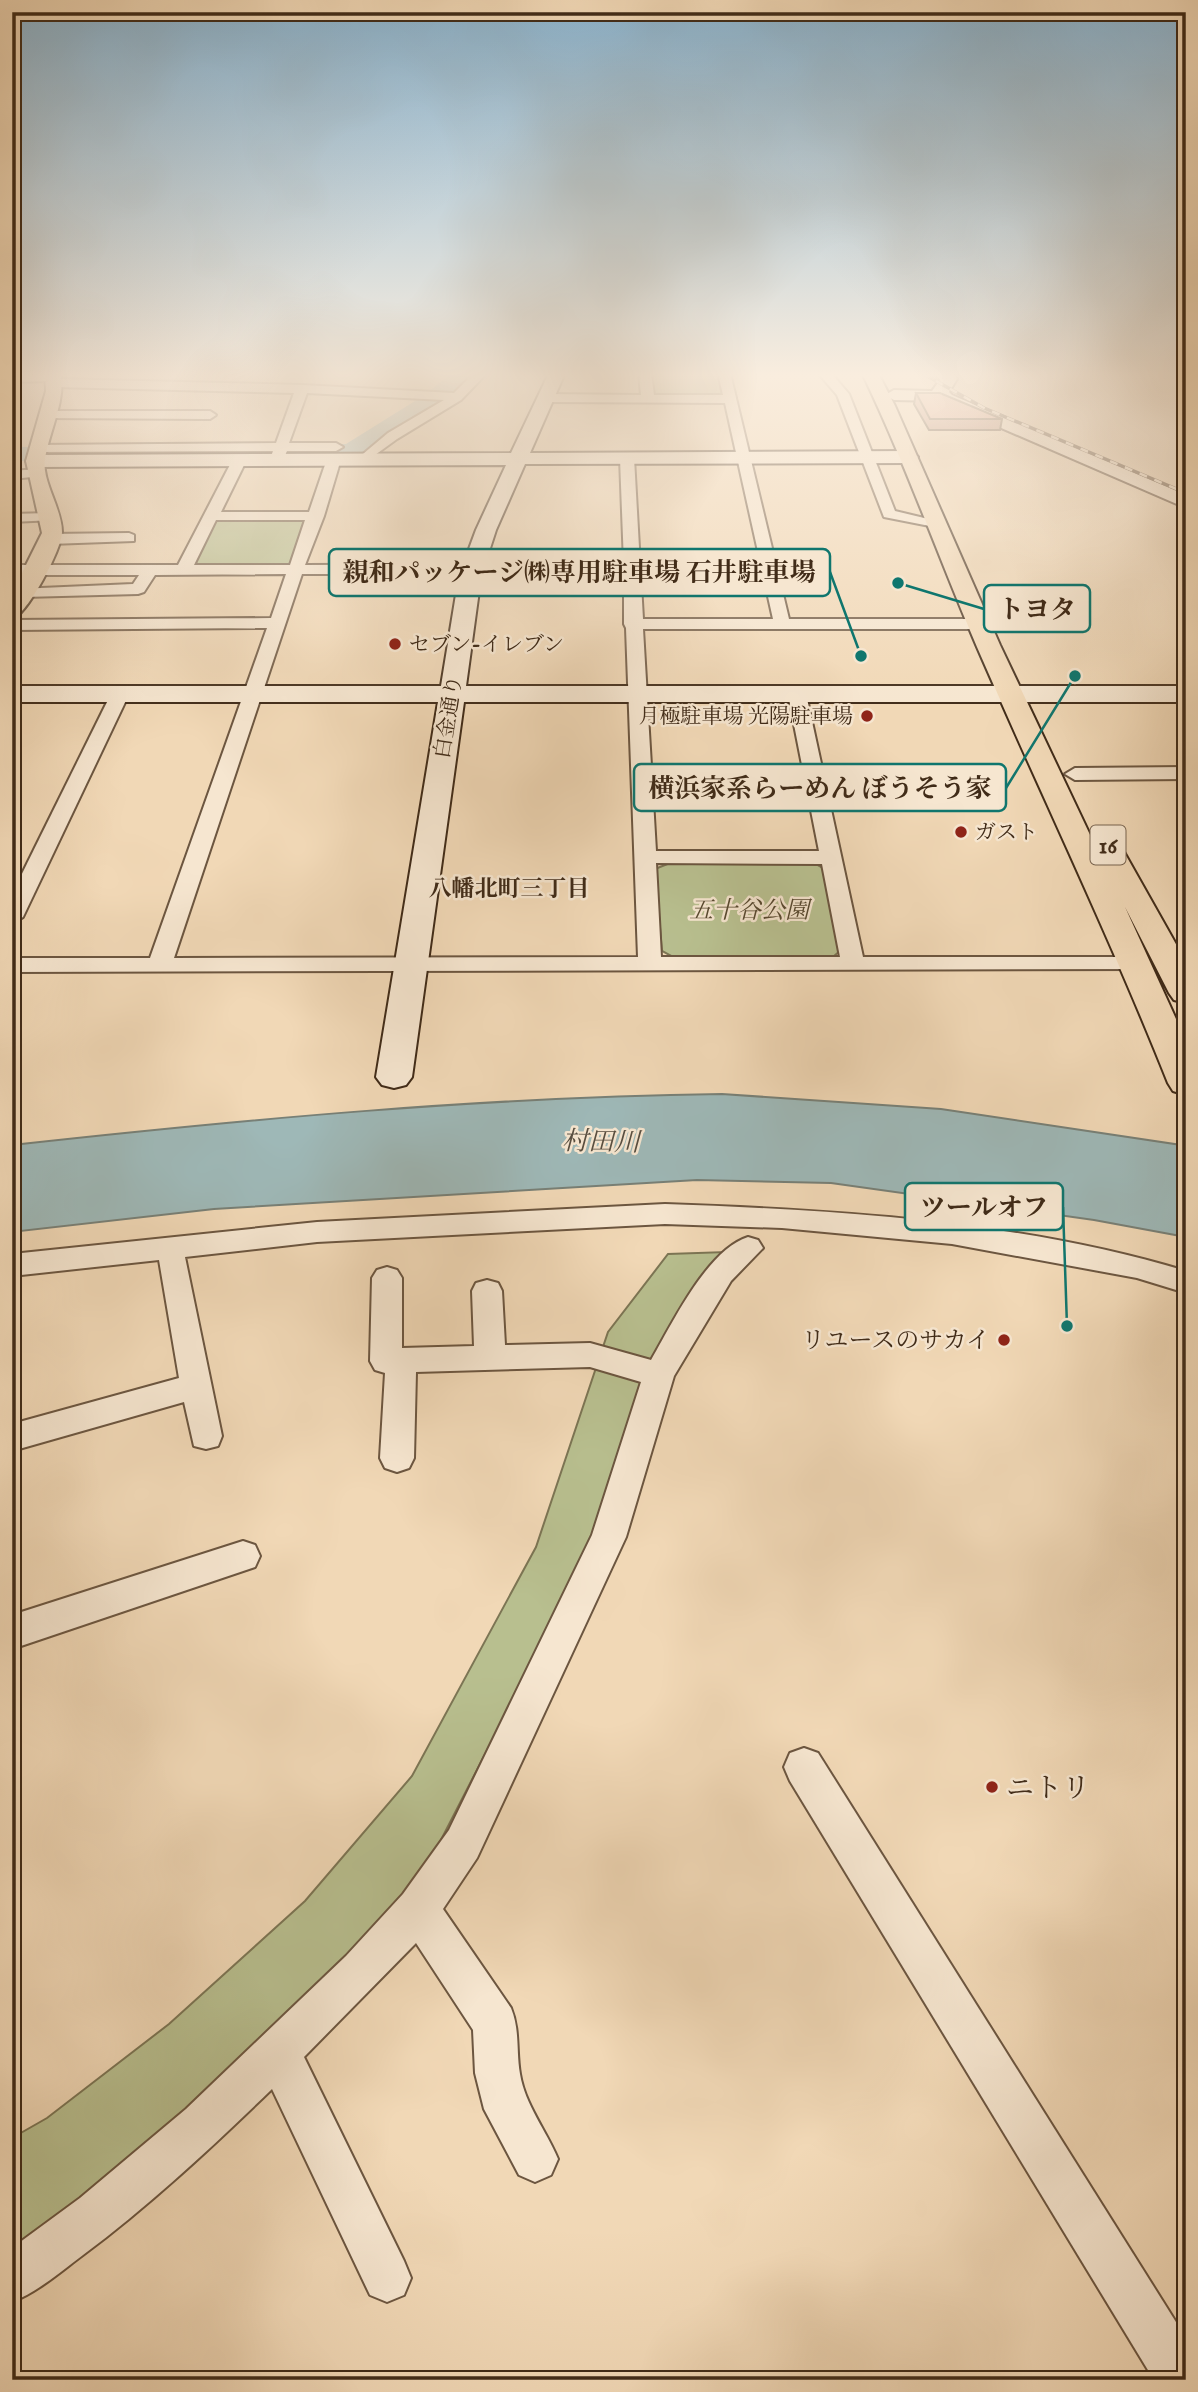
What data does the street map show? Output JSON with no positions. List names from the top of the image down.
{
  "streets": {
    "main road": ["16"],
    "street": ["白金通り"]
  },
  "districts": ["八幡北町三丁目"],
  "water": ["村田川"],
  "parks": ["五十谷公園"],
  "places": [
    "トヨタ",
    "セブン-イレブン",
    "親和パッケージ㈱専用駐車場 石井駐車場",
    "横浜家系らーめん ぼうそう家",
    "月極駐車場 光陽駐車場",
    "ガスト",
    "ツールオフ",
    "リユースのサカイ",
    "ニトリ"
  ]
}
